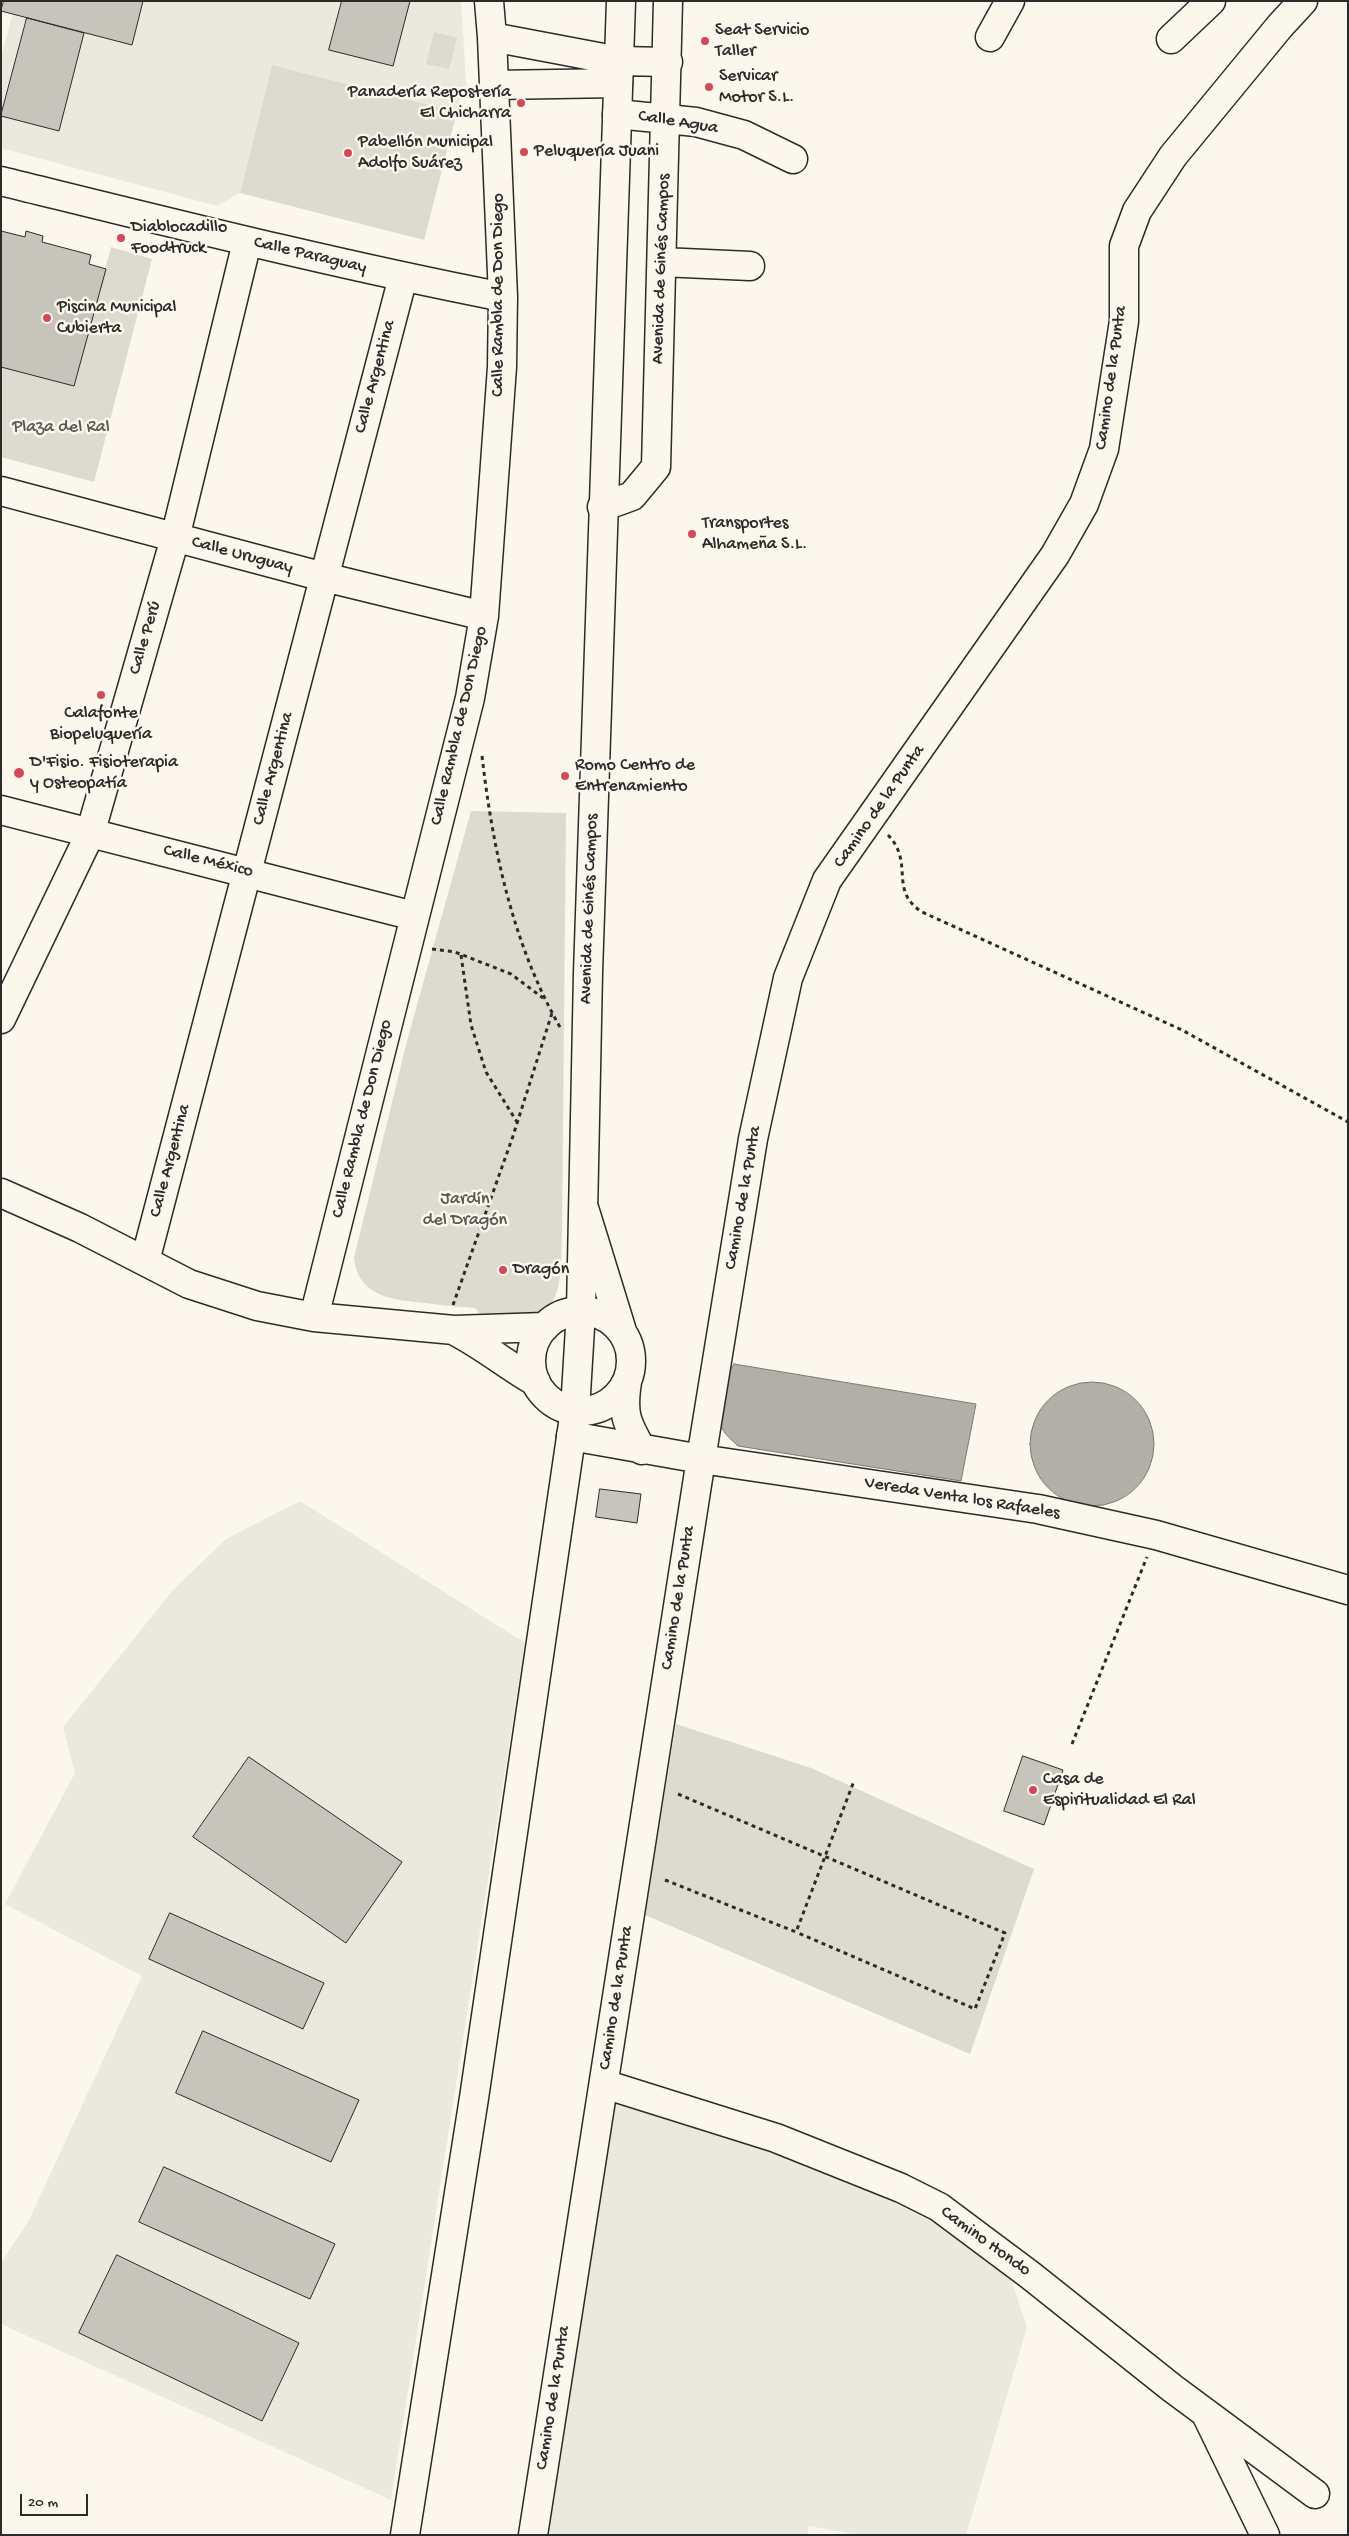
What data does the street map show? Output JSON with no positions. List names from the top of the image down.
{
  "streets": {
    "street": [
      "Calle Agua",
      "Calle Paraguay",
      "Avenida de Ginés Campos",
      "Calle Rambla de Don Diego",
      "Calle Argentina",
      "Camino de la Punta",
      "Calle Uruguay",
      "Calle Perú",
      "Calle México",
      "Vereda Venta los Rafaeles",
      "Camino Hondo"
    ]
  },
  "crossings": [
    ["Calle Agua", "Avenida de Ginés Campos"],
    ["Calle Paraguay", "Calle Rambla de Don Diego"],
    ["Calle Paraguay", "Calle Argentina"],
    ["Calle Paraguay", "Calle Perú"],
    ["Avenida de Ginés Campos", "Vereda Venta los Rafaeles"],
    ["Calle Rambla de Don Diego", "Calle Uruguay"],
    ["Calle Rambla de Don Diego", "Calle México"],
    ["Calle Argentina", "Calle Uruguay"],
    ["Calle Argentina", "Calle México"],
    ["Camino de la Punta", "Vereda Venta los Rafaeles"],
    ["Camino de la Punta", "Camino Hondo"],
    ["Calle Uruguay", "Calle Perú"],
    ["Calle Perú", "Calle México"]
  ],
  "parks": ["Plaza del Ral", "Jardín del Dragón"],
  "places": [
    "Seat Servicio Taller",
    "Servicar Motor S.L.",
    "Panadería Repostería El Chicharra",
    "Peluquería Juani",
    "Pabellón Municipal Adolfo Suárez",
    "Diablocadillo Foodtruck",
    "Piscina Municipal Cubierta",
    "Transportes Alhameña S.L.",
    "Calafonte Biopeluquería",
    "D'Fisio. Fisioterapia y Osteopatía",
    "Romo Centro de Entrenamiento",
    "Dragón",
    "Casa de Espiritualidad El Ral"
  ],
  "scale_bar": "20 m"
}
